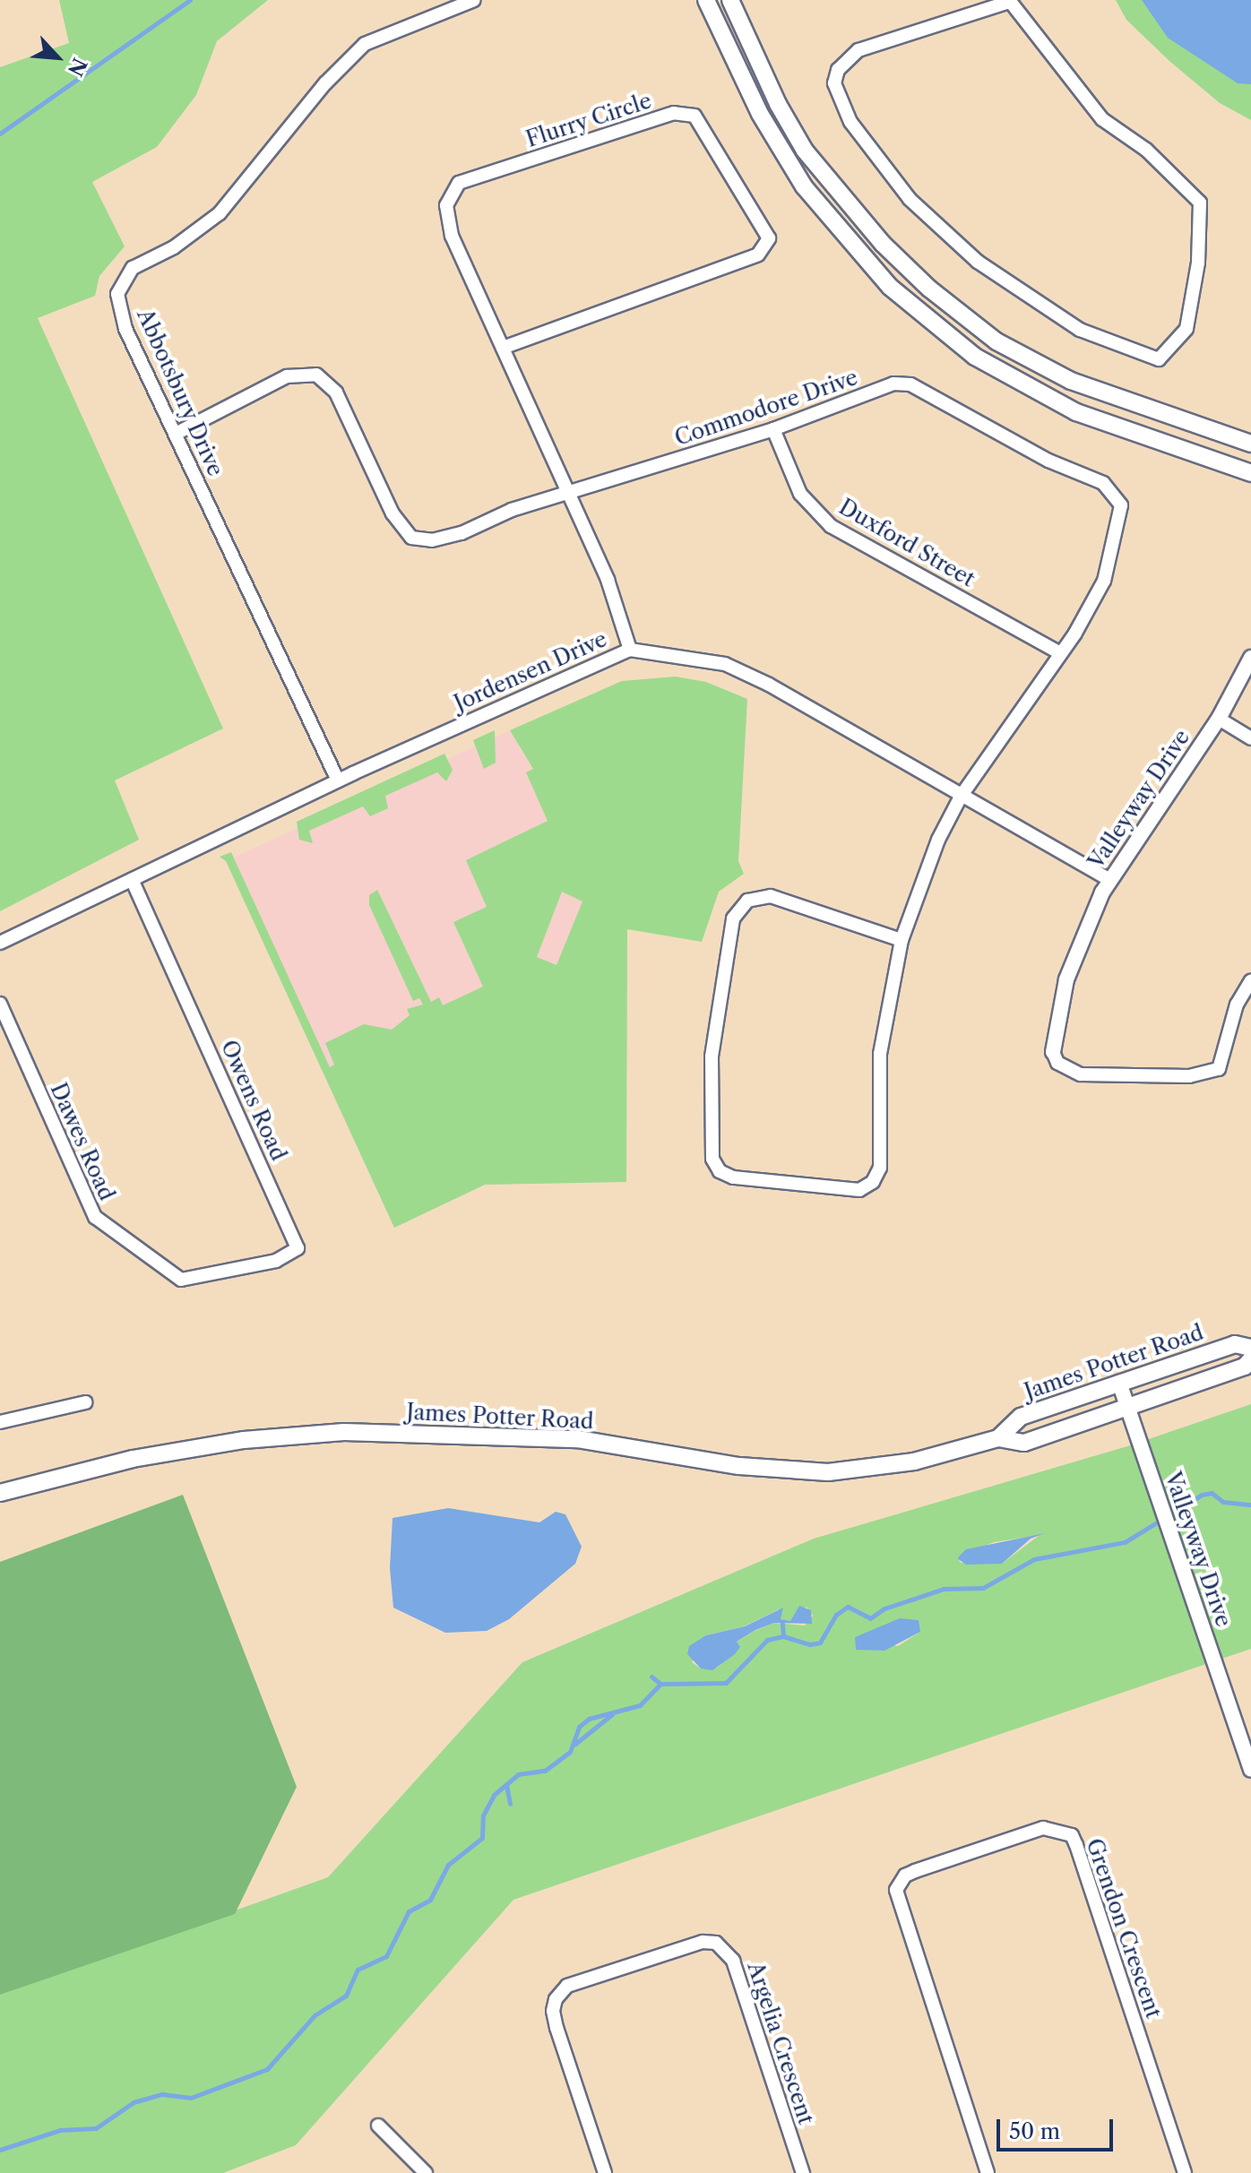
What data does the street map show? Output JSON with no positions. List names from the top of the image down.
{
  "streets": {
    "main road": ["James Potter Road"],
    "street": [
      "Flurry Circle",
      "Abbotsbury Drive",
      "Commodore Drive",
      "Duxford Street",
      "Jordensen Drive",
      "Valleyway Drive",
      "Owens Road",
      "Dawes Road",
      "Grendon Crescent",
      "Argelia Crescent"
    ]
  },
  "crossings": [
    ["Flurry Circle", "Commodore Drive"],
    ["Flurry Circle", "Jordensen Drive"],
    ["Abbotsbury Drive", "Commodore Drive"],
    ["Abbotsbury Drive", "Jordensen Drive"],
    ["Commodore Drive", "Duxford Street"],
    ["Commodore Drive", "Jordensen Drive"],
    ["Jordensen Drive", "Valleyway Drive"],
    ["Jordensen Drive", "Owens Road"],
    ["Valleyway Drive", "James Potter Road"],
    ["Owens Road", "Dawes Road"]
  ],
  "scale_bar": "50 m",
  "north": "bottom right"
}
